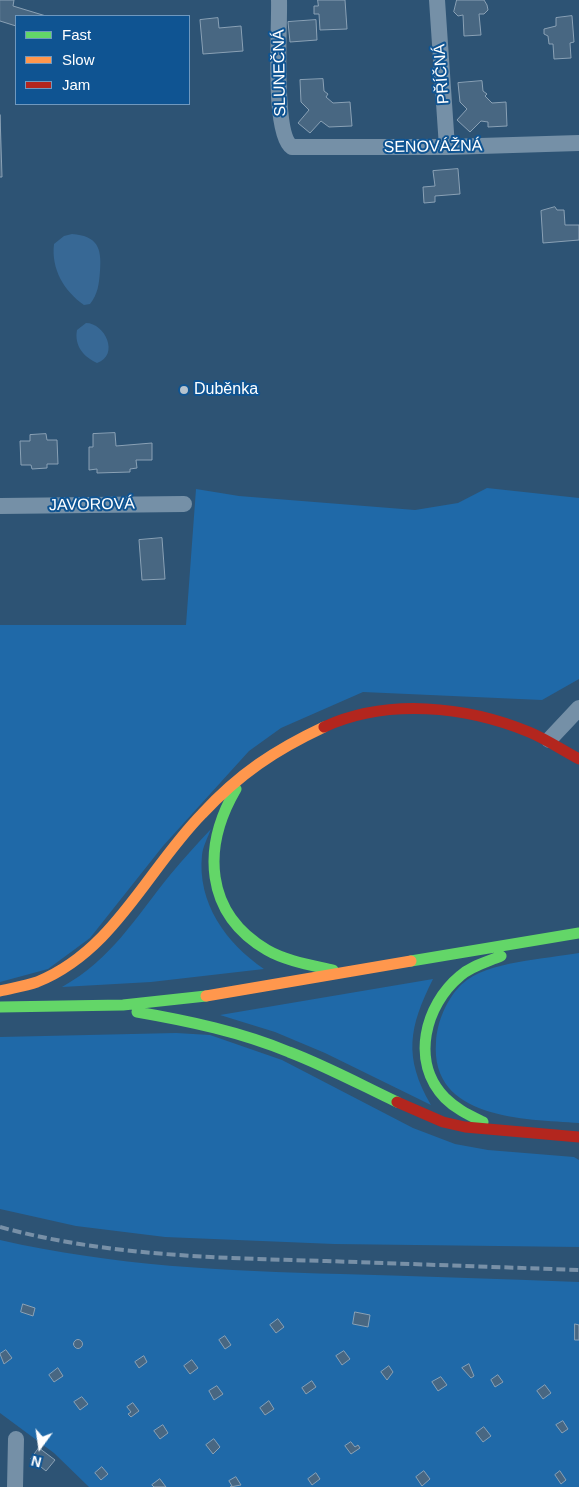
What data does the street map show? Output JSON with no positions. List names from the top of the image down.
{
  "streets": {
    "street": [
      "SLUNEČNÁ",
      "PŘÍČNÁ",
      "SENOVÁŽNÁ",
      "JAVOROVÁ"
    ]
  },
  "crossings": [
    ["SLUNEČNÁ", "SENOVÁŽNÁ"],
    ["PŘÍČNÁ", "SENOVÁŽNÁ"]
  ],
  "places": ["Duběnka"],
  "legend": ["Fast", "Slow", "Jam"],
  "north": "bottom"
}
